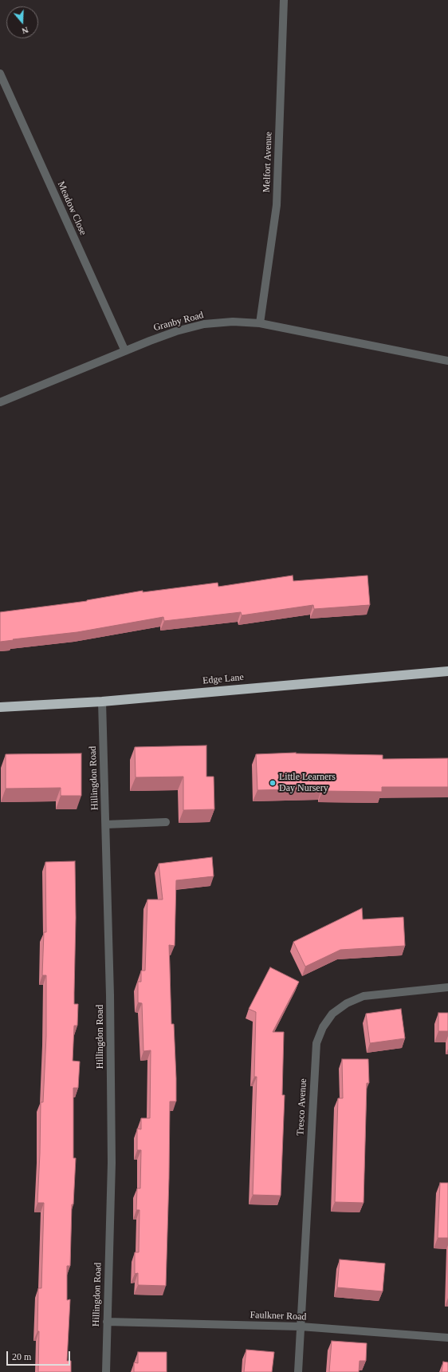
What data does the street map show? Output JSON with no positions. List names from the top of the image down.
{
  "streets": {
    "highway": ["Edge Lane"],
    "street": [
      "Melfort Avenue",
      "Meadow Close",
      "Granby Road",
      "Hillingdon Road",
      "Tresco Avenue",
      "Faulkner Road"
    ]
  },
  "crossings": [
    ["Melfort Avenue", "Granby Road"],
    ["Meadow Close", "Granby Road"],
    ["Edge Lane", "Hillingdon Road"],
    ["Hillingdon Road", "Faulkner Road"],
    ["Tresco Avenue", "Faulkner Road"]
  ],
  "places": ["Little Learners Day Nursery"],
  "scale_bar": "20 m",
  "north": "bottom"
}
